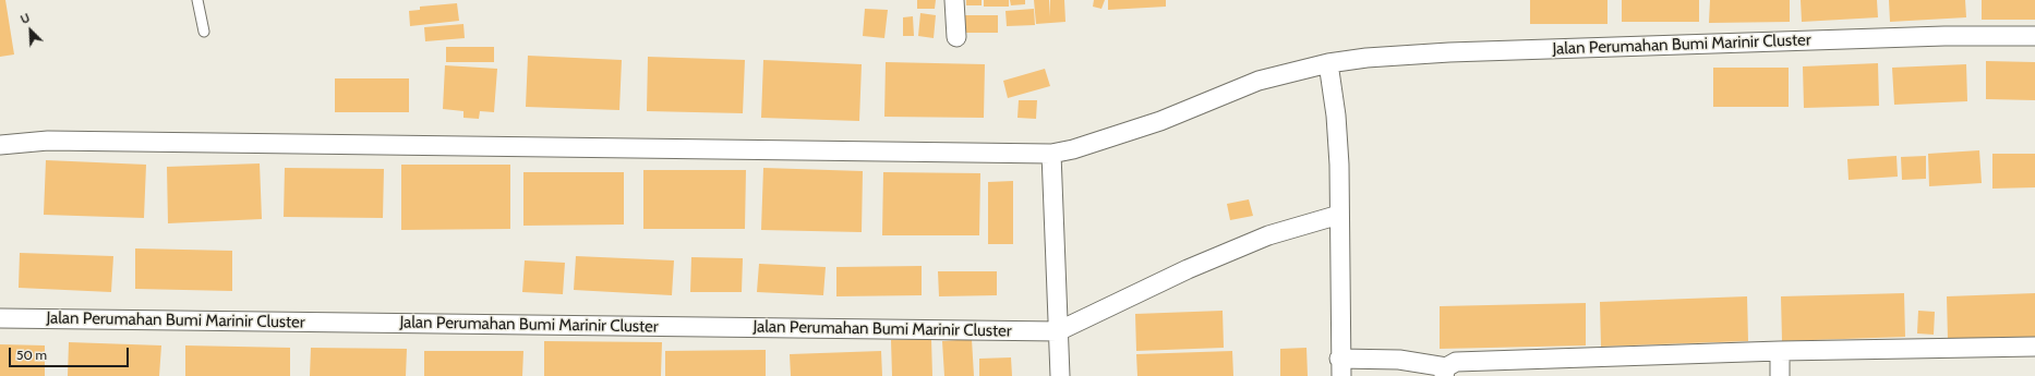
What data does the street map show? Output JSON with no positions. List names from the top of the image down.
{
  "streets": {
    "street": ["Jalan Perumahan Bumi Marinir Cluster"]
  },
  "scale_bar": "50 m",
  "north": "top left"
}
